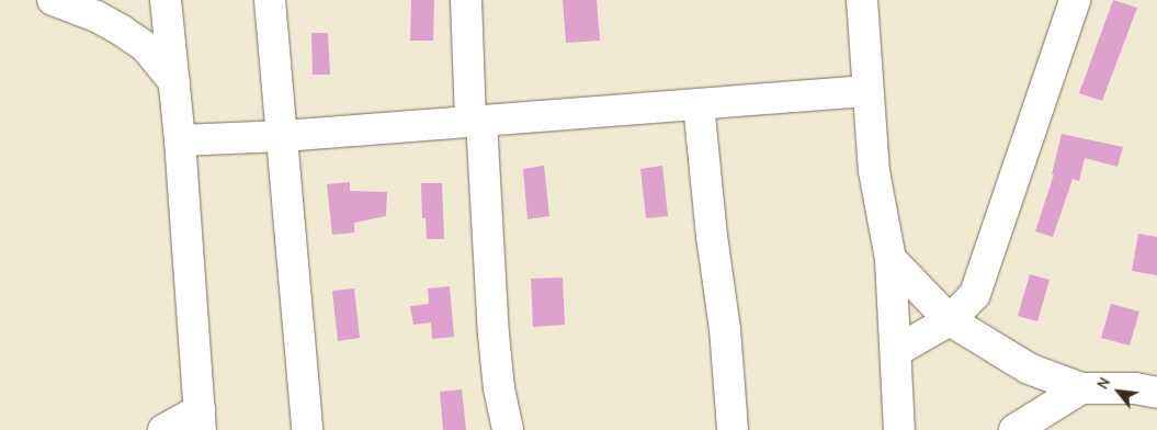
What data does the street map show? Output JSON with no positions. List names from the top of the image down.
{
  "north": "top left"
}
